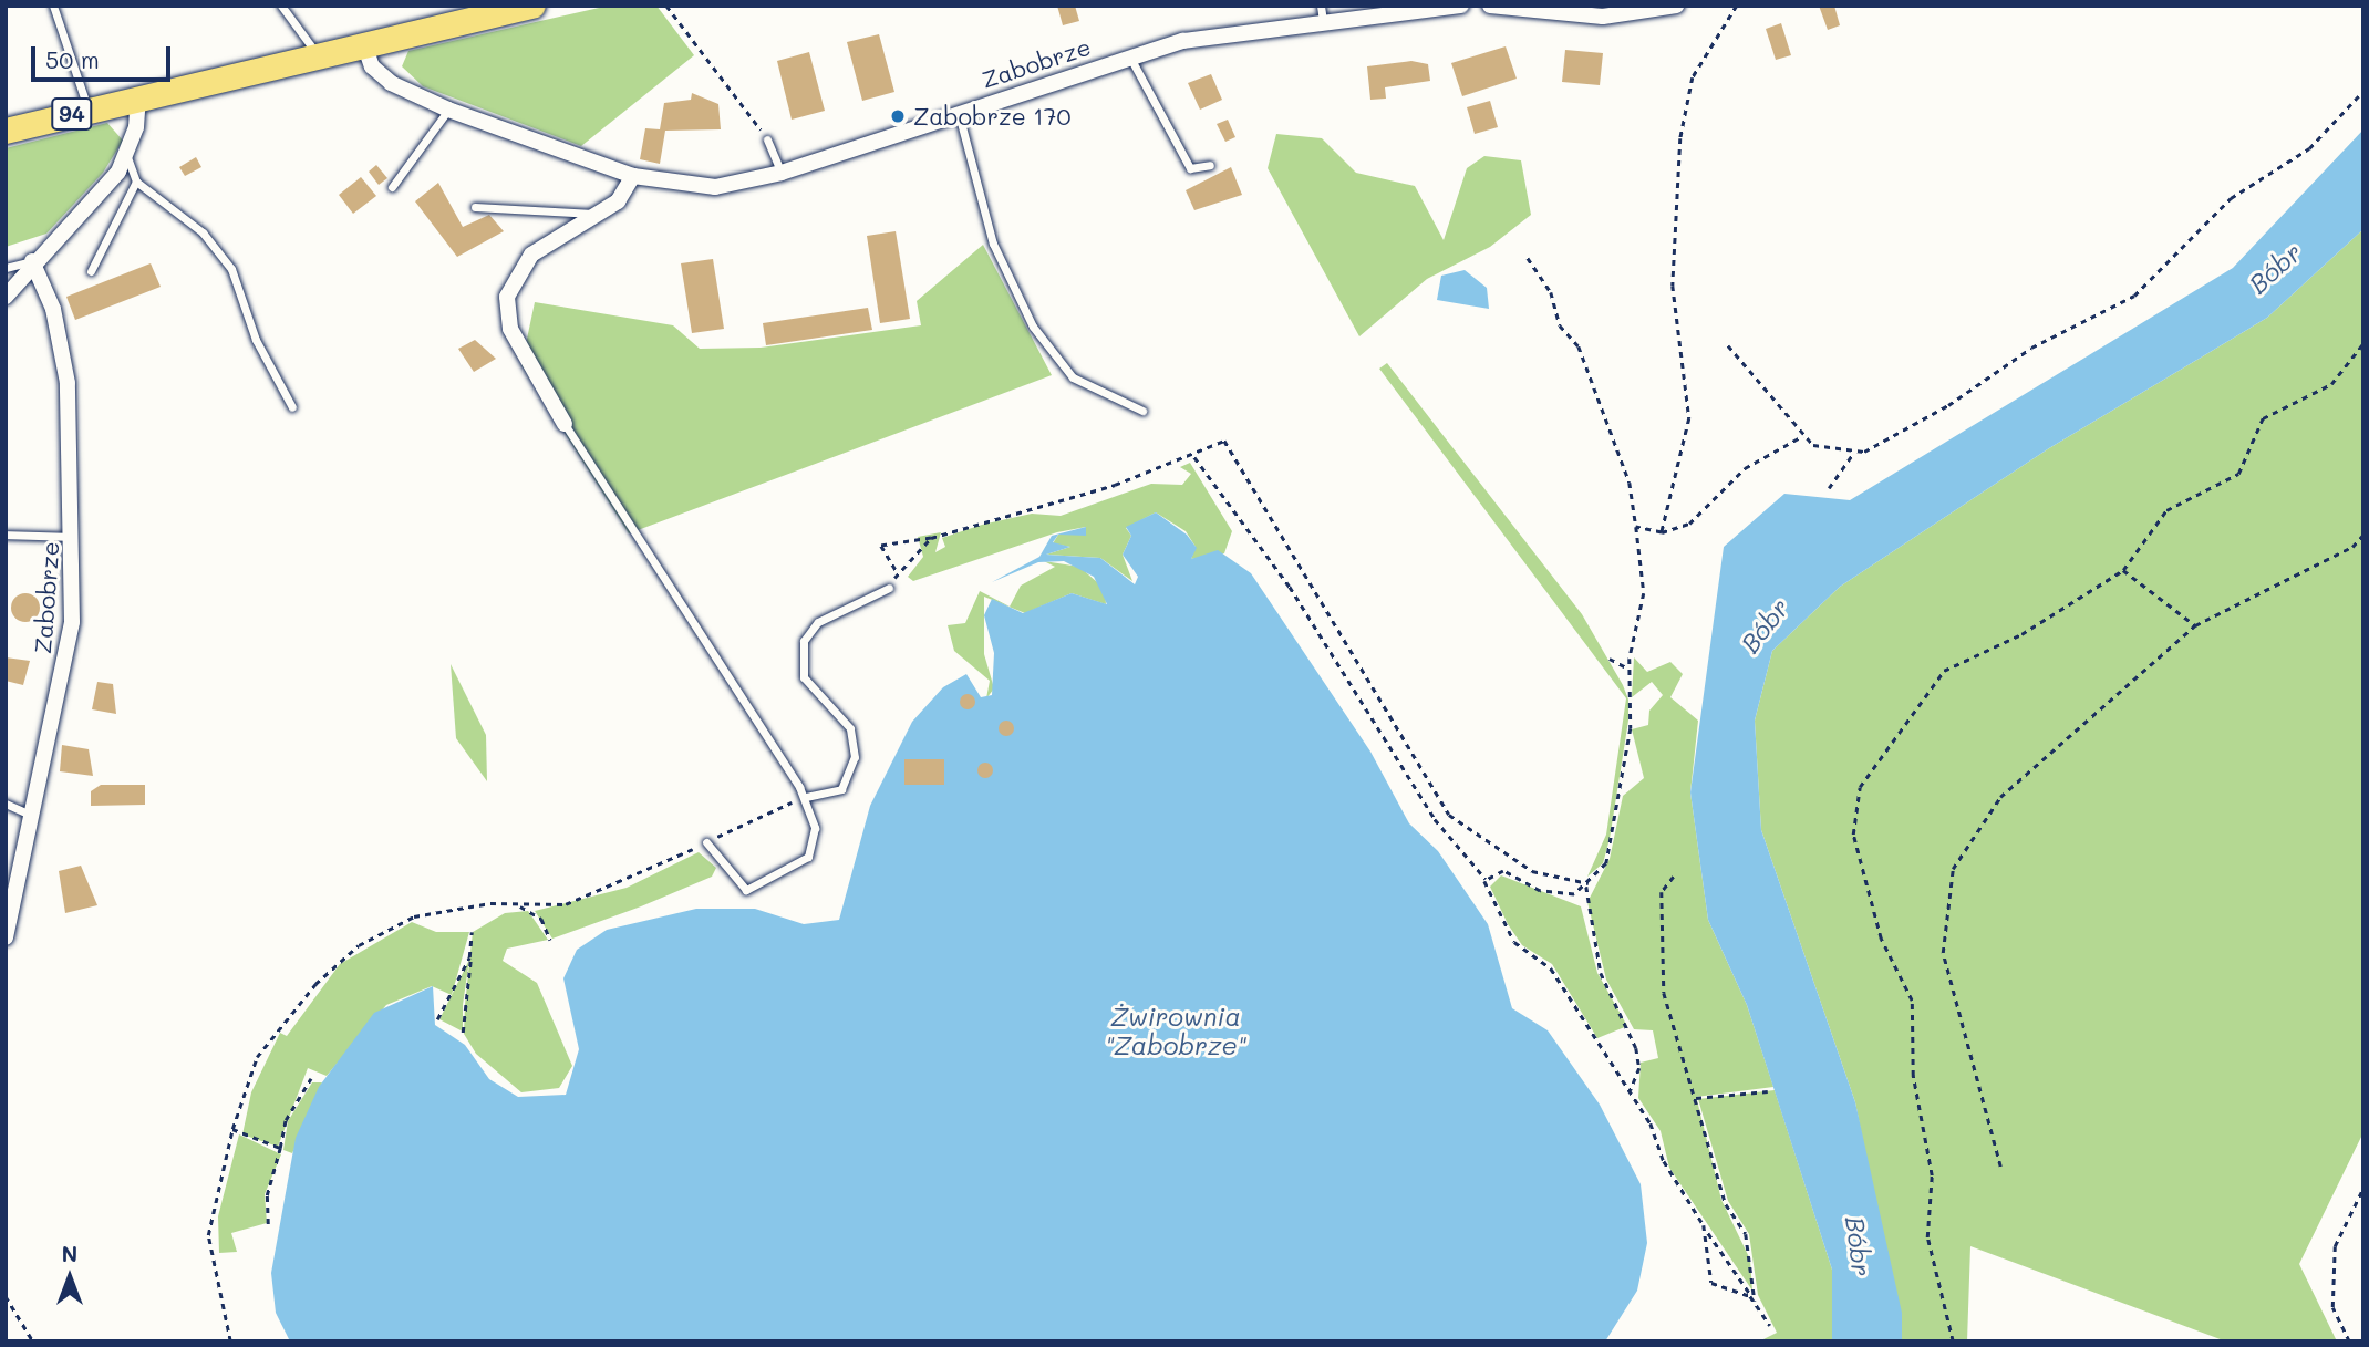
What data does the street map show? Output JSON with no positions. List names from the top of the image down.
{
  "streets": {
    "main road": ["94"],
    "street": ["Zabobrze"]
  },
  "crossings": [
    ["Zabobrze", "94"]
  ],
  "water": ["Bóbr", "Żwirownia \"Zabobrze\""],
  "places": ["Zabobrze 170"],
  "scale_bar": "50 m",
  "north": "top"
}
